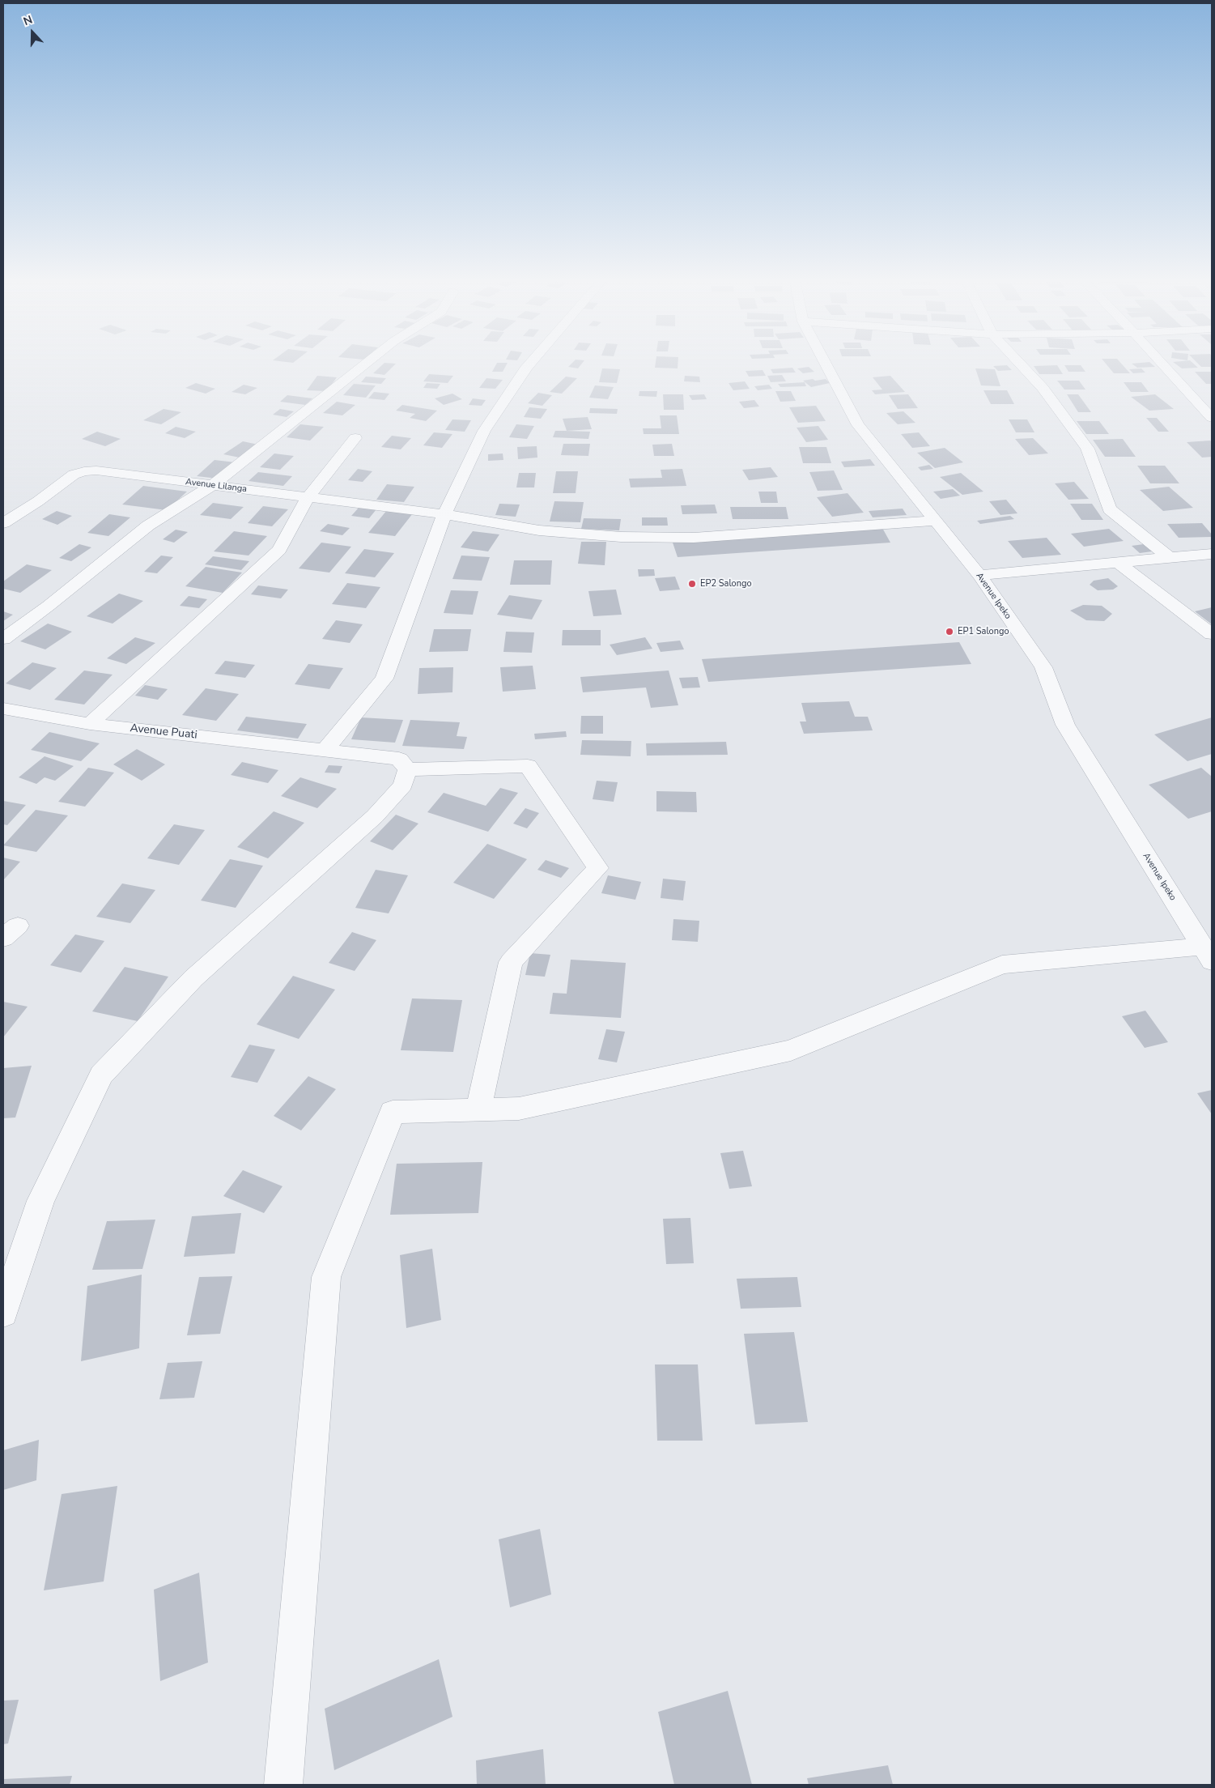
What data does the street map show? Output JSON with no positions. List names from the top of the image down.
{
  "streets": {
    "street": ["Avenue Lilanga", "Avenue Ipeko", "Avenue Puati"]
  },
  "crossings": [
    ["Avenue Lilanga", "Avenue Ipeko"]
  ],
  "places": ["EP2 Salongo", "EP1 Salongo"],
  "north": "top"
}
